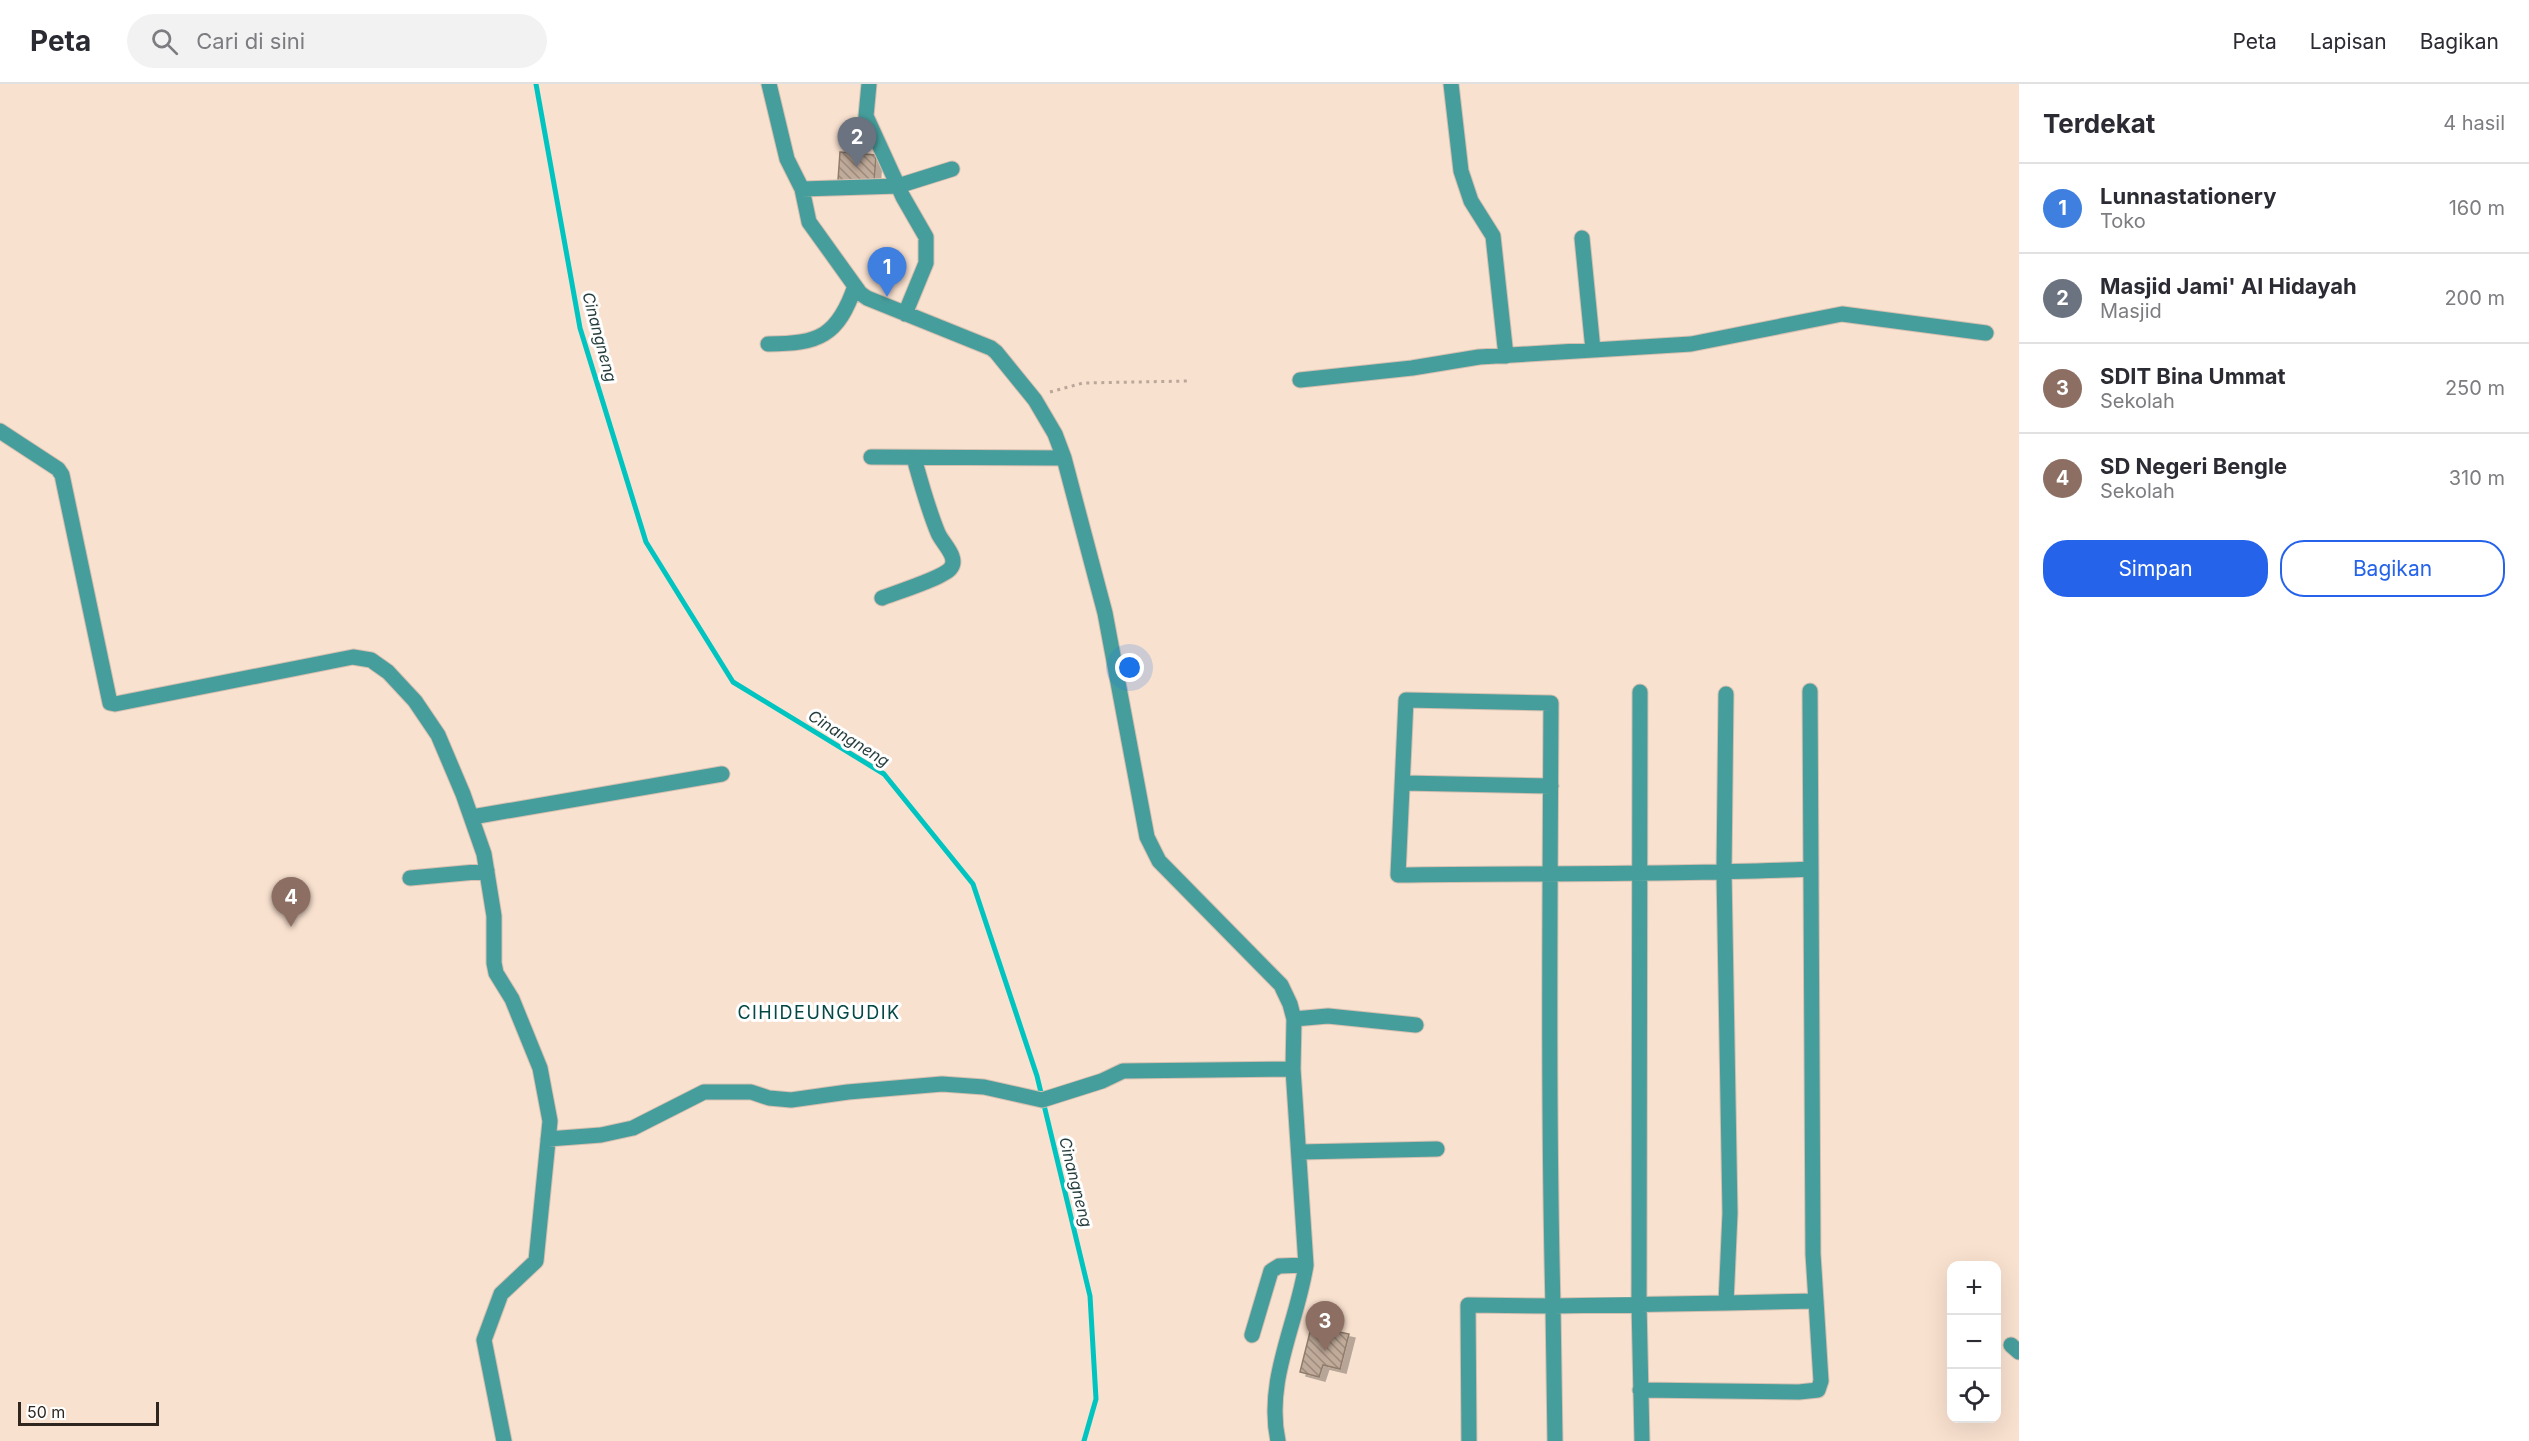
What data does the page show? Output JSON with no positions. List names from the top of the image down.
{
  "districts": ["CIHIDEUNGUDIK"],
  "water": ["Cinangneng"],
  "scale_bar": "50 m",
  "page": {
    "header": "Peta",
    "search": "Cari di sini",
    "nav": ["Peta", "Lapisan", "Bagikan"],
    "heading": ["Terdekat", "4 hasil"],
    "pins": [
      "2",
      "1",
      "4",
      "3"
    ],
    "list": [
      {
        "mark": "1",
        "name": "Lunnastationery",
        "note": "Toko",
        "value": "160 m"
      },
      {
        "mark": "2",
        "name": "Masjid Jami' Al Hidayah",
        "note": "Masjid",
        "value": "200 m"
      },
      {
        "mark": "3",
        "name": "SDIT Bina Ummat",
        "note": "Sekolah",
        "value": "250 m"
      },
      {
        "mark": "4",
        "name": "SD Negeri Bengle",
        "note": "Sekolah",
        "value": "310 m"
      }
    ],
    "buttons": ["Simpan", "Bagikan"],
    "map_buttons": ["+", "−"],
    "scale": "50 m"
  }
}
